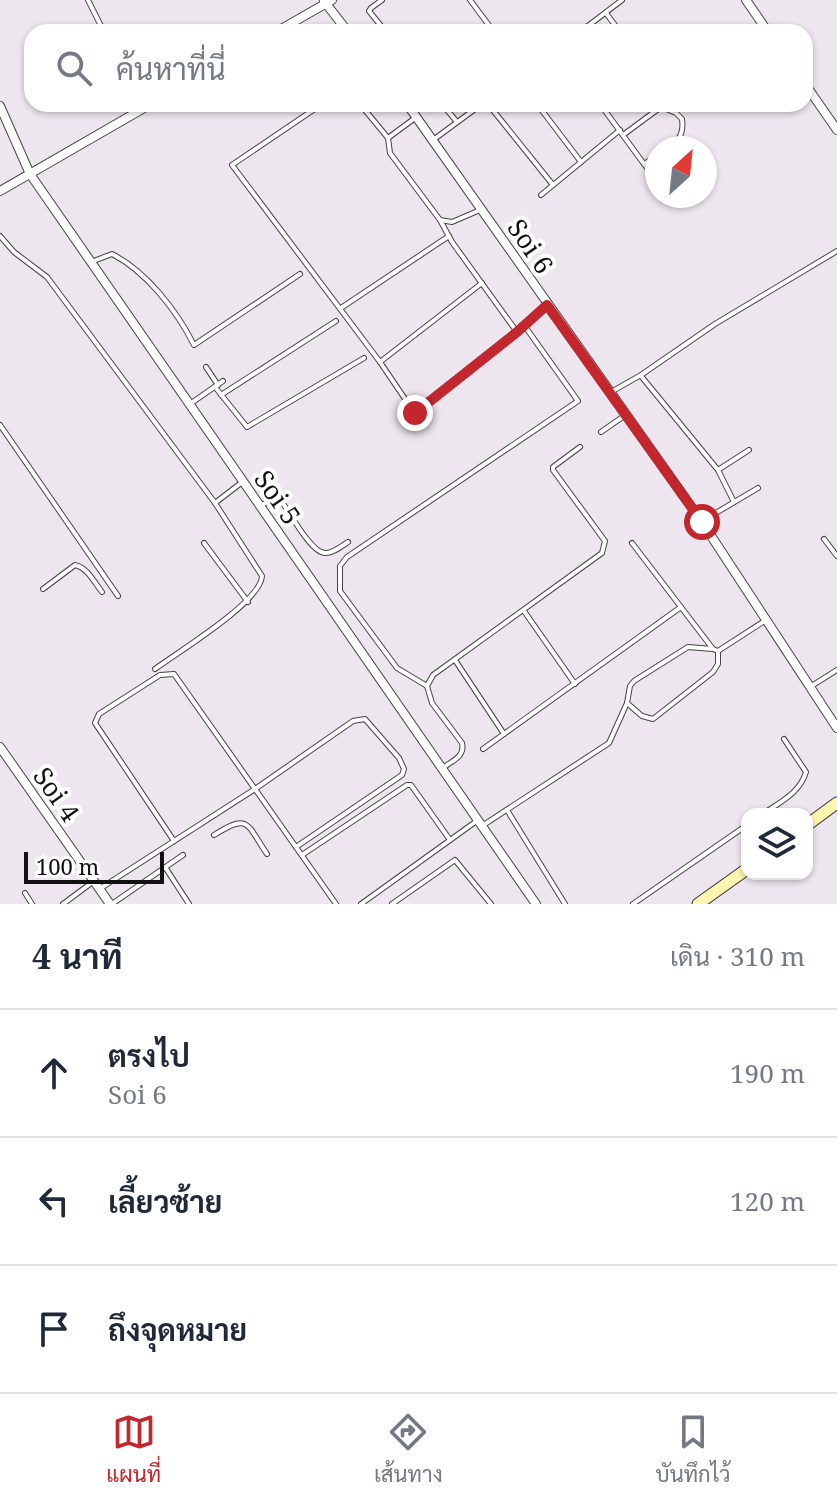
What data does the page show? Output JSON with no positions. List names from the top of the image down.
{
  "streets": {
    "street": ["Soi 6", "Soi 5", "Soi 4"]
  },
  "scale_bar": "100 m",
  "north": "top right",
  "page": {
    "search": "ค้นหาที่นี่",
    "scale": "100 m",
    "heading": ["4 นาที", "เดิน · 310 m"],
    "list": [
      ["ตรงไป", "Soi 6", "190 m"],
      ["เลี้ยวซ้าย", "120 m"],
      "ถึงจุดหมาย"
    ],
    "nav": ["แผนที่", "เส้นทาง", "บันทึกไว้"]
  }
}
